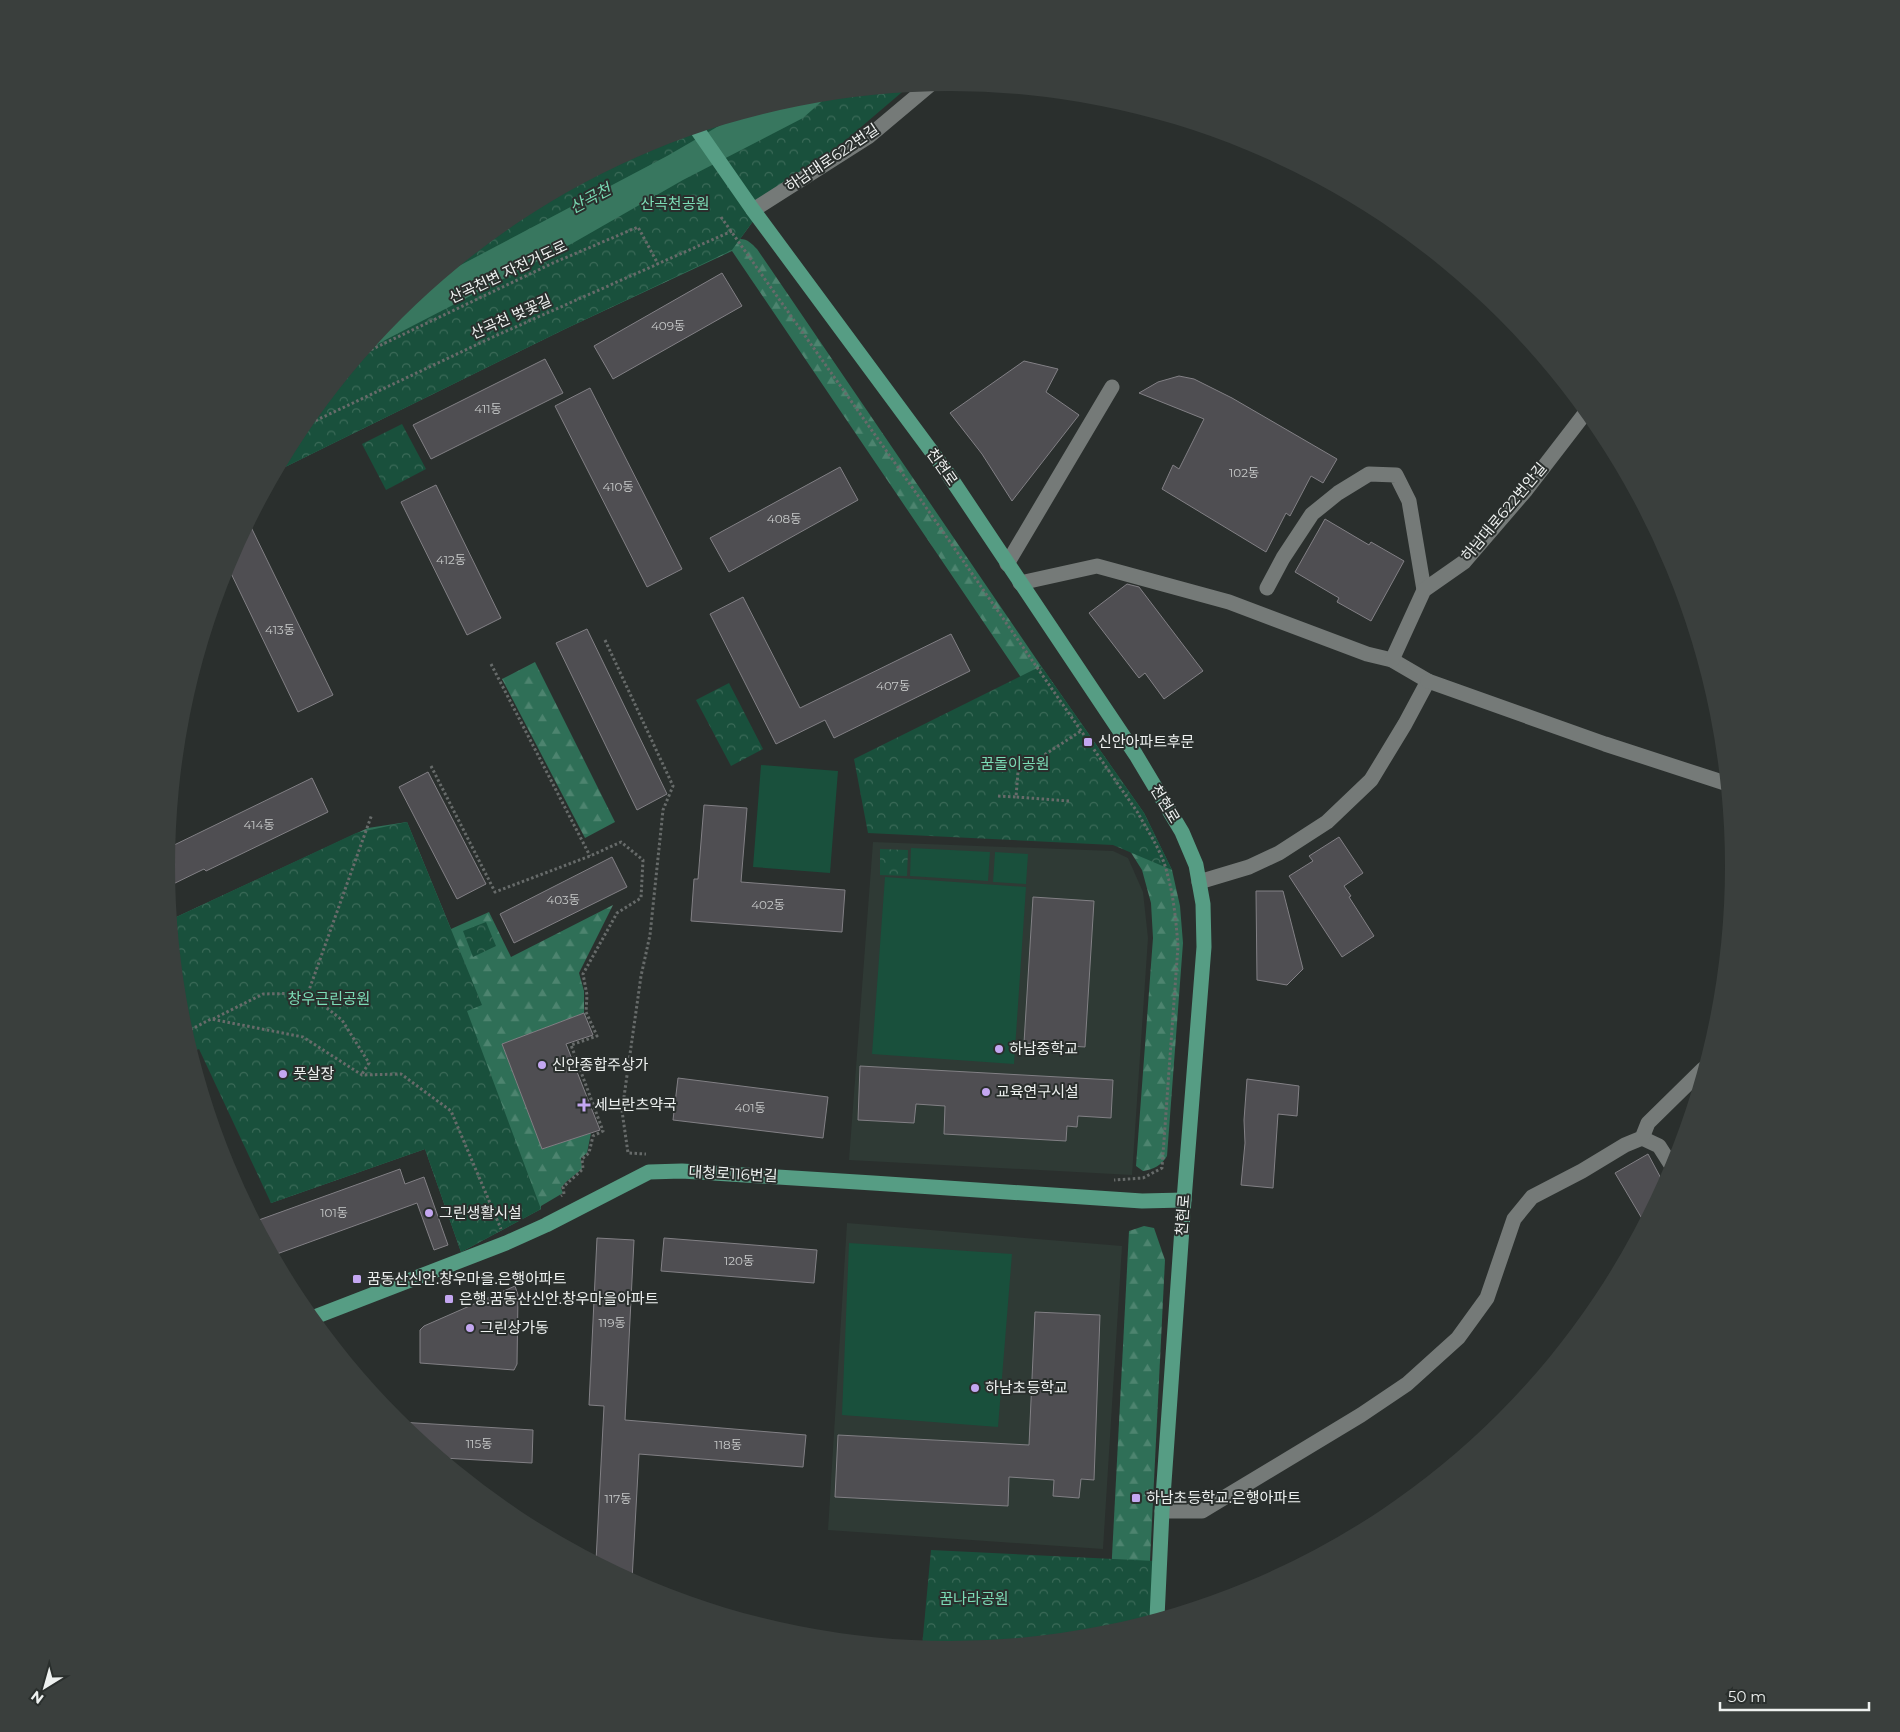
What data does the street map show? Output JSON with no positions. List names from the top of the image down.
{
  "streets": {
    "main road": ["천현로", "대청로116번길"],
    "street": ["하남대로622번길", "하남대로622번안길"],
    "path": ["산곡천변 자전거도로", "산곡천 벚꽃길"]
  },
  "crossings": [
    ["하남대로622번길", "천현로"],
    ["산곡천변 자전거도로", "산곡천 벚꽃길"],
    ["천현로", "대청로116번길"]
  ],
  "water": ["산곡천"],
  "parks": [
    "산곡천공원",
    "꿈돌이공원",
    "창우근린공원",
    "꿈나라공원"
  ],
  "places": {
    "transit": [
      "신안아파트후문",
      "꿈동산신안.창우마을.은행아파트",
      "은행.꿈동산신안.창우마을아파트",
      "하남초등학교.은행아파트"
    ],
    "other": [
      "하남중학교",
      "신안종합주상가",
      "풋살장",
      "교육연구시설",
      "그린생활시설",
      "그린상가동",
      "하남초등학교"
    ],
    "health": ["세브란츠약국"]
  },
  "house_numbers": [
    "409동",
    "411동",
    "102동",
    "410동",
    "408동",
    "412동",
    "413동",
    "407동",
    "414동",
    "403동",
    "402동",
    "401동",
    "101동",
    "120동",
    "119동",
    "115동",
    "118동",
    "117동"
  ],
  "scale_bar": "50 m",
  "north": "bottom left"
}
